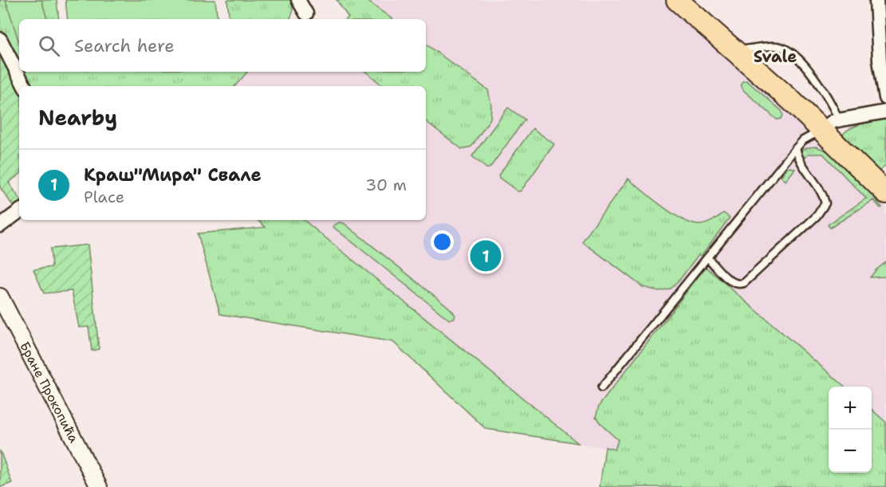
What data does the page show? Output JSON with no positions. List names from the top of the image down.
{
  "streets": {
    "street": ["Бране Прокопића"]
  },
  "districts": ["Svale"],
  "page": {
    "search": "Search here",
    "heading": "Nearby",
    "list": [
      {
        "mark": "1",
        "name": "Краш\"Мира\" Свале",
        "note": "Place",
        "value": "30 m"
      }
    ],
    "pins": "1",
    "map_buttons": ["+", "−"]
  }
}
